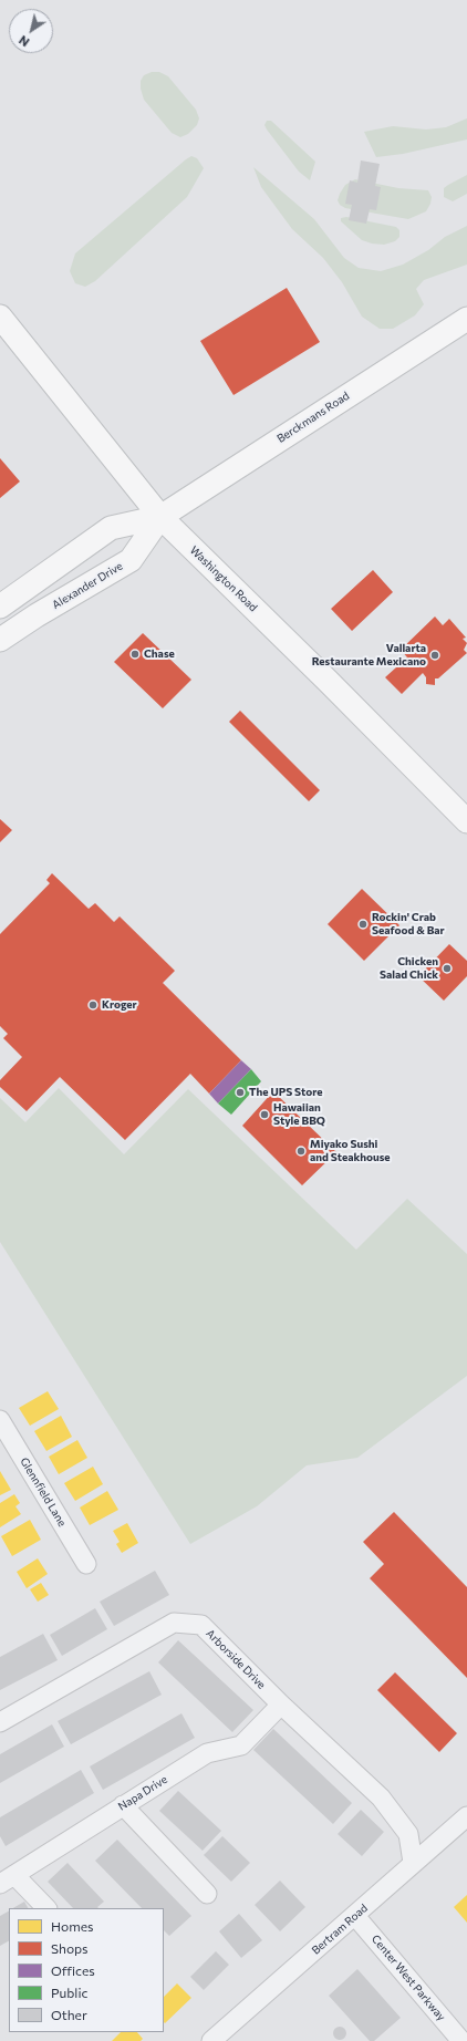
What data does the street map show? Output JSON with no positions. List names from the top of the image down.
{
  "streets": {
    "main road": ["Berckmans Road", "Washington Road", "Alexander Drive"],
    "street": [
      "Glennfield Lane",
      "Arborside Drive",
      "Napa Drive",
      "Bertram Road",
      "Center West Parkway"
    ]
  },
  "crossings": [
    ["Berckmans Road", "Washington Road"],
    ["Berckmans Road", "Alexander Drive"],
    ["Washington Road", "Alexander Drive"],
    ["Arborside Drive", "Napa Drive"],
    ["Arborside Drive", "Bertram Road"],
    ["Bertram Road", "Center West Parkway"]
  ],
  "places": [
    "Chase",
    "Vallarta Restaurante Mexicano",
    "Rockin' Crab Seafood & Bar",
    "Chicken Salad Chick",
    "Kroger",
    "The UPS Store",
    "Hawaiian Style BBQ",
    "Miyako Sushi and Steakhouse"
  ],
  "legend": [
    "Homes",
    "Shops",
    "Offices",
    "Public",
    "Other"
  ],
  "north": "bottom left"
}
